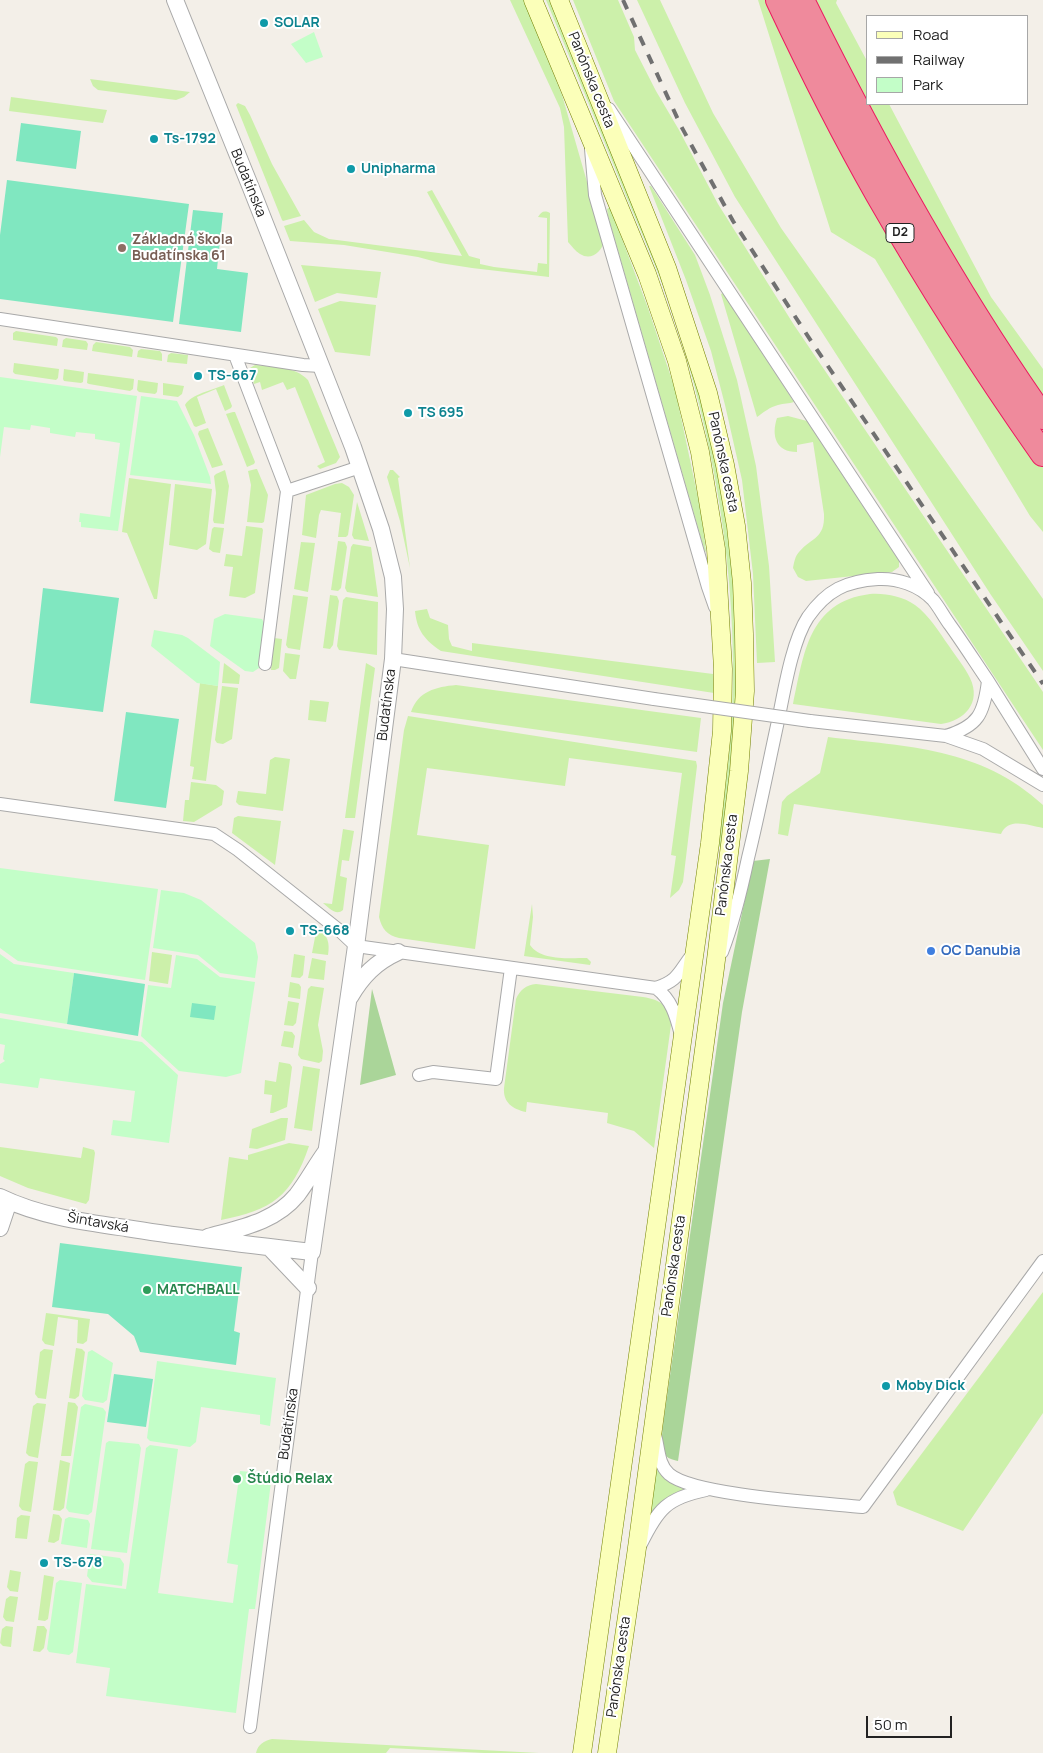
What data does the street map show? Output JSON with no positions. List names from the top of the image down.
{
  "streets": {
    "highway": ["D2"],
    "main road": ["Panónska cesta"],
    "street": ["Budatínska", "Šintavská"]
  },
  "crossings": [
    ["Budatínska", "Šintavská"]
  ],
  "places": [
    "SOLAR",
    "Ts-1792",
    "Unipharma",
    "Základná škola Budatínska 61",
    "TS-667",
    "TS 695",
    "TS-668",
    "OC Danubia",
    "MATCHBALL",
    "Moby Dick",
    "Štúdio Relax",
    "TS-678"
  ],
  "legend": ["Road", "Railway", "Park"],
  "scale_bar": "50 m"
}
